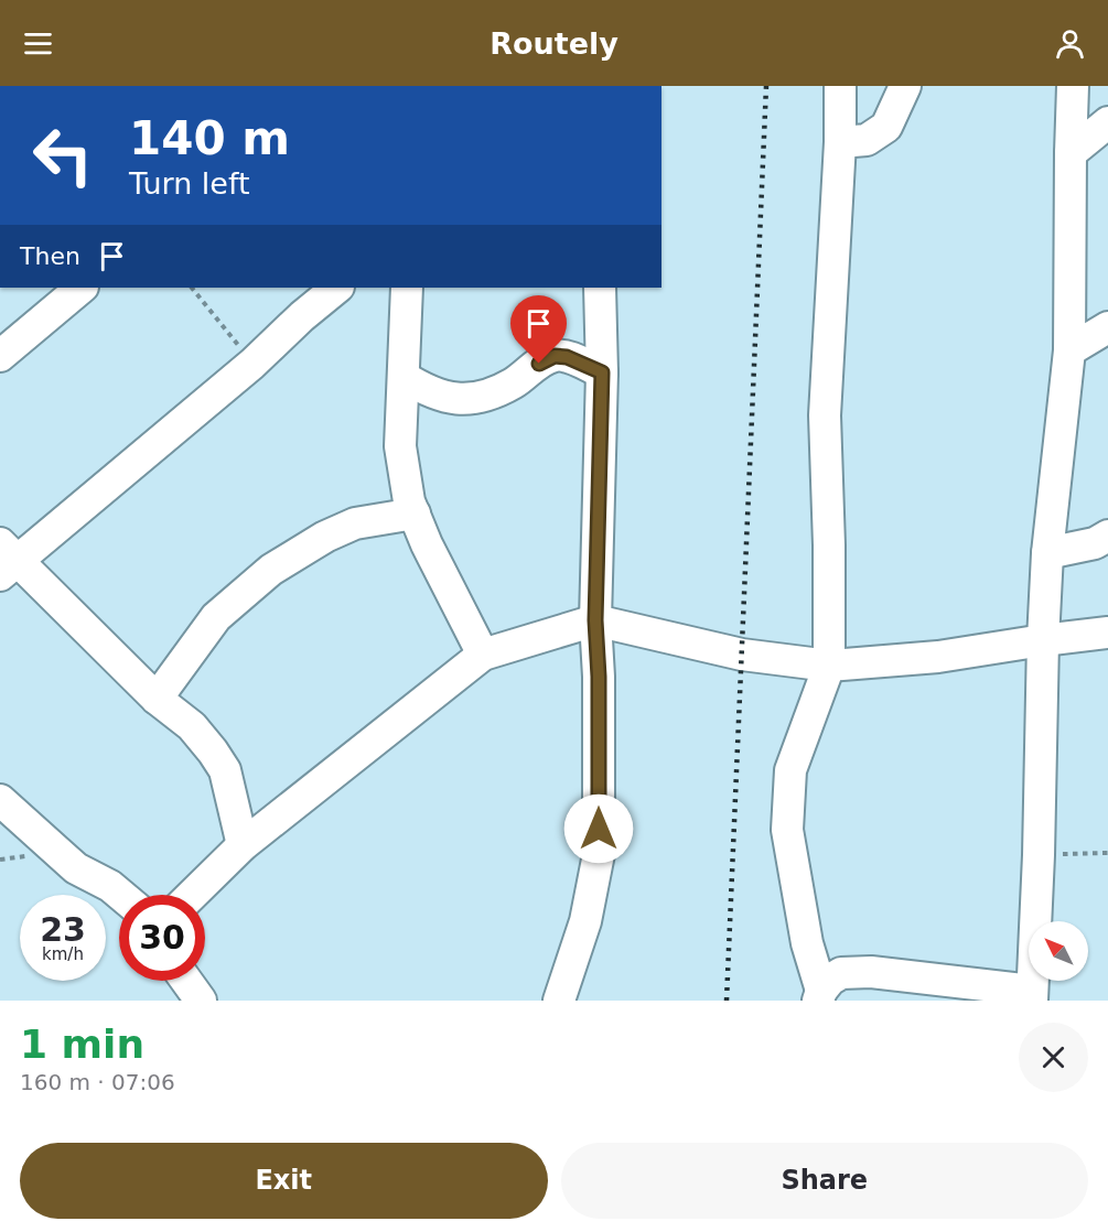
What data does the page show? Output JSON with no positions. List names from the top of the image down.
{
  "north": "top left",
  "page": {
    "header": "Routely",
    "turn": ["140 m", "Turn left"],
    "then": "Then",
    "speed": "23 km/h",
    "limit": "30",
    "heading": ["1 min", "160 m · 07:06"],
    "buttons": ["Exit", "Share"]
  }
}
